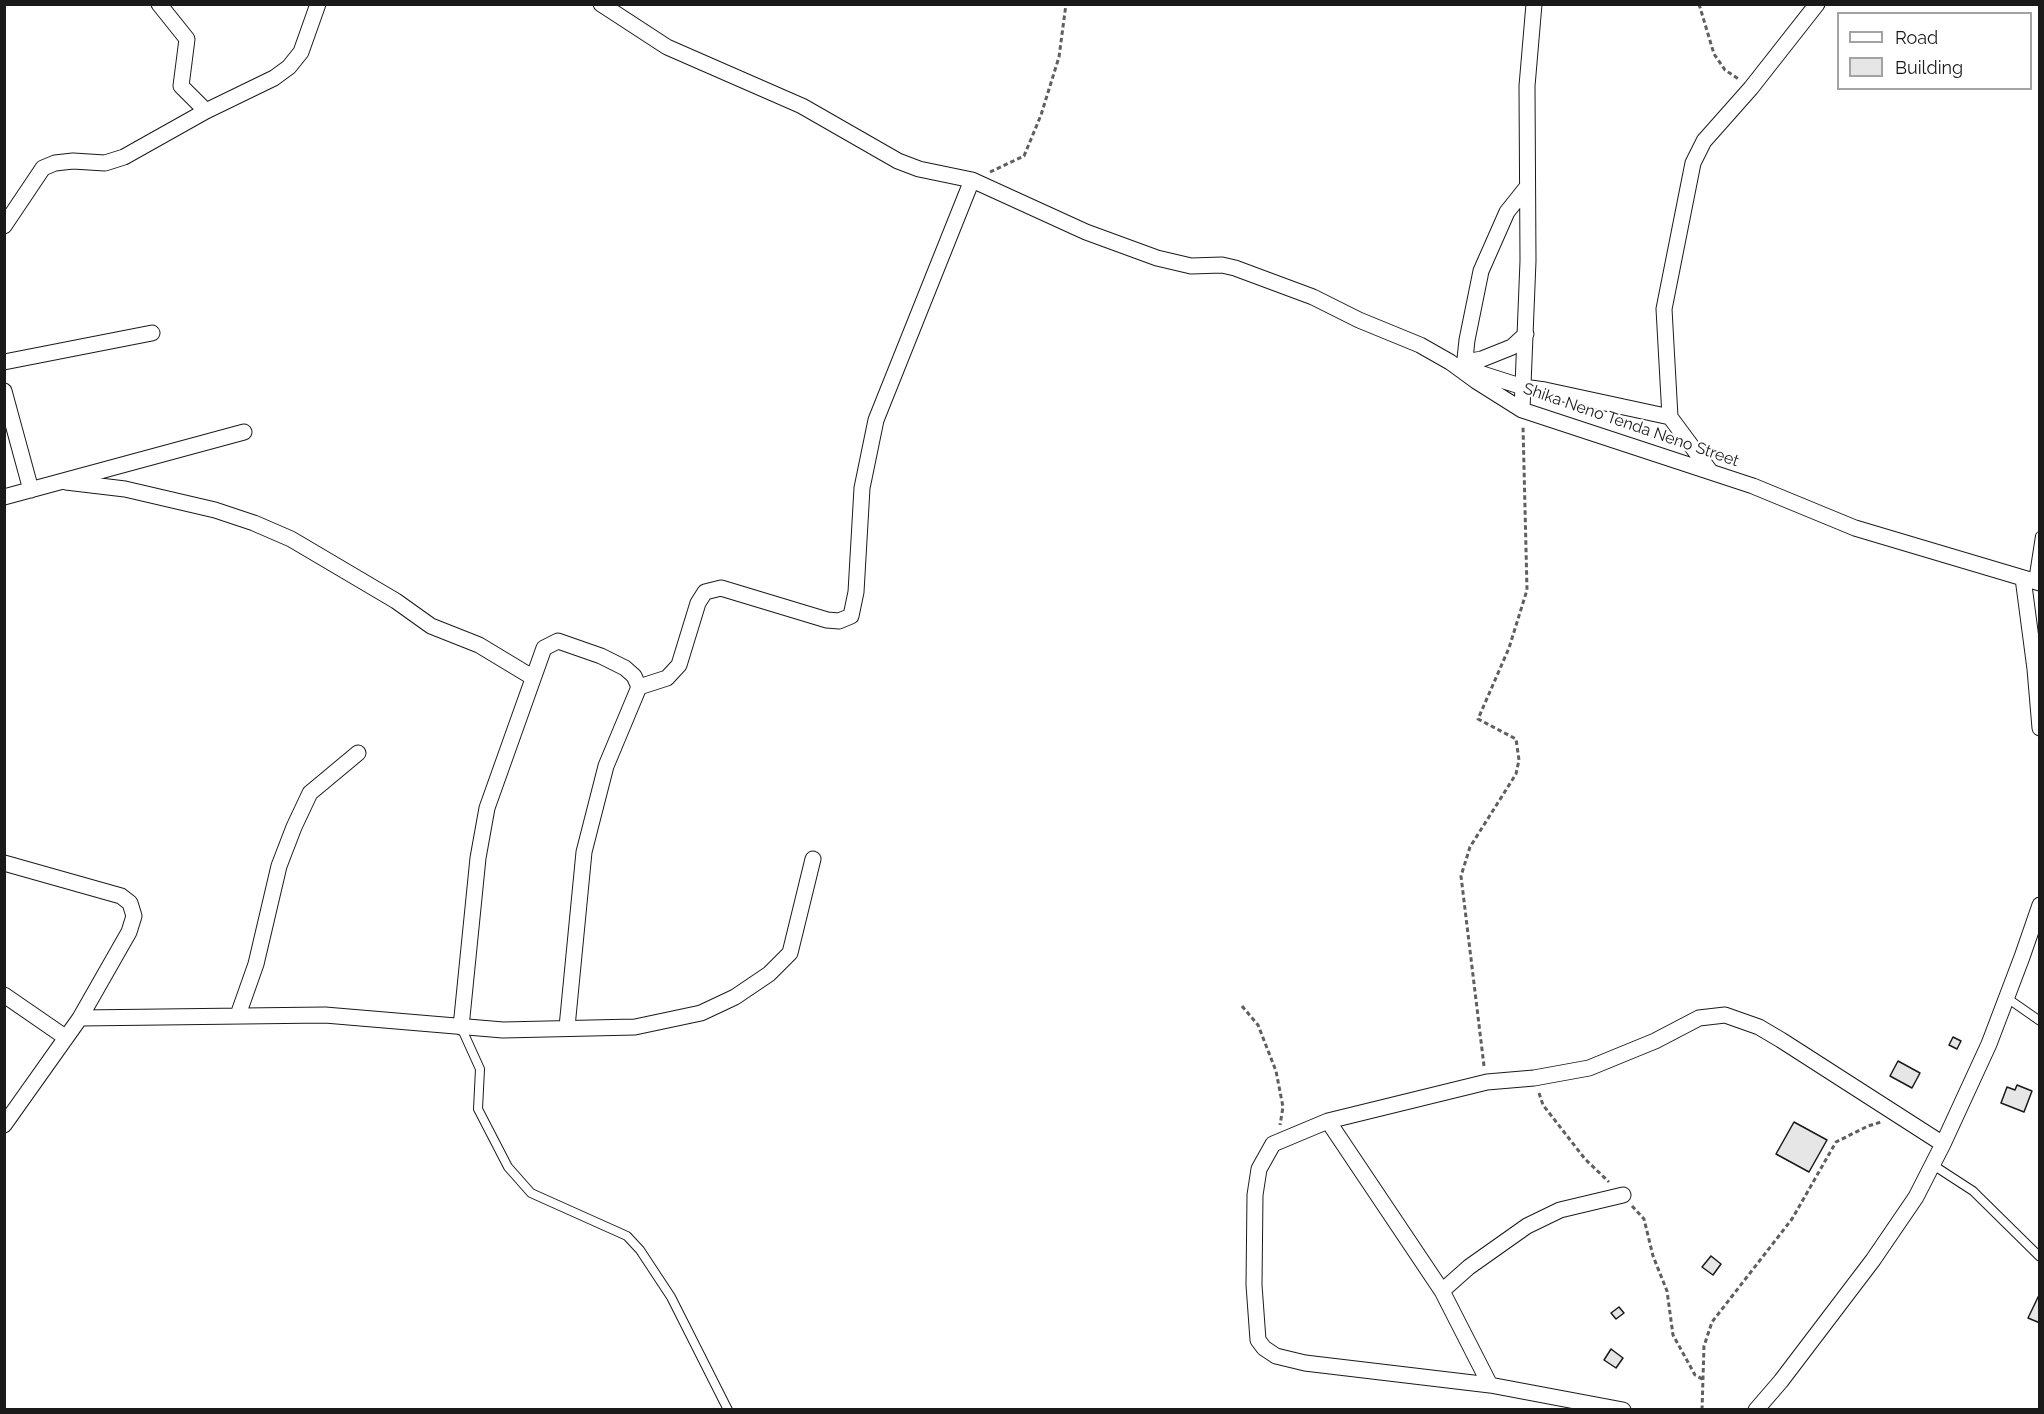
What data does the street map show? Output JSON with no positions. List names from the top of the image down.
{
  "streets": {
    "street": ["Shika Neno Tenda Neno Street"]
  },
  "legend": ["Road", "Building"]
}
